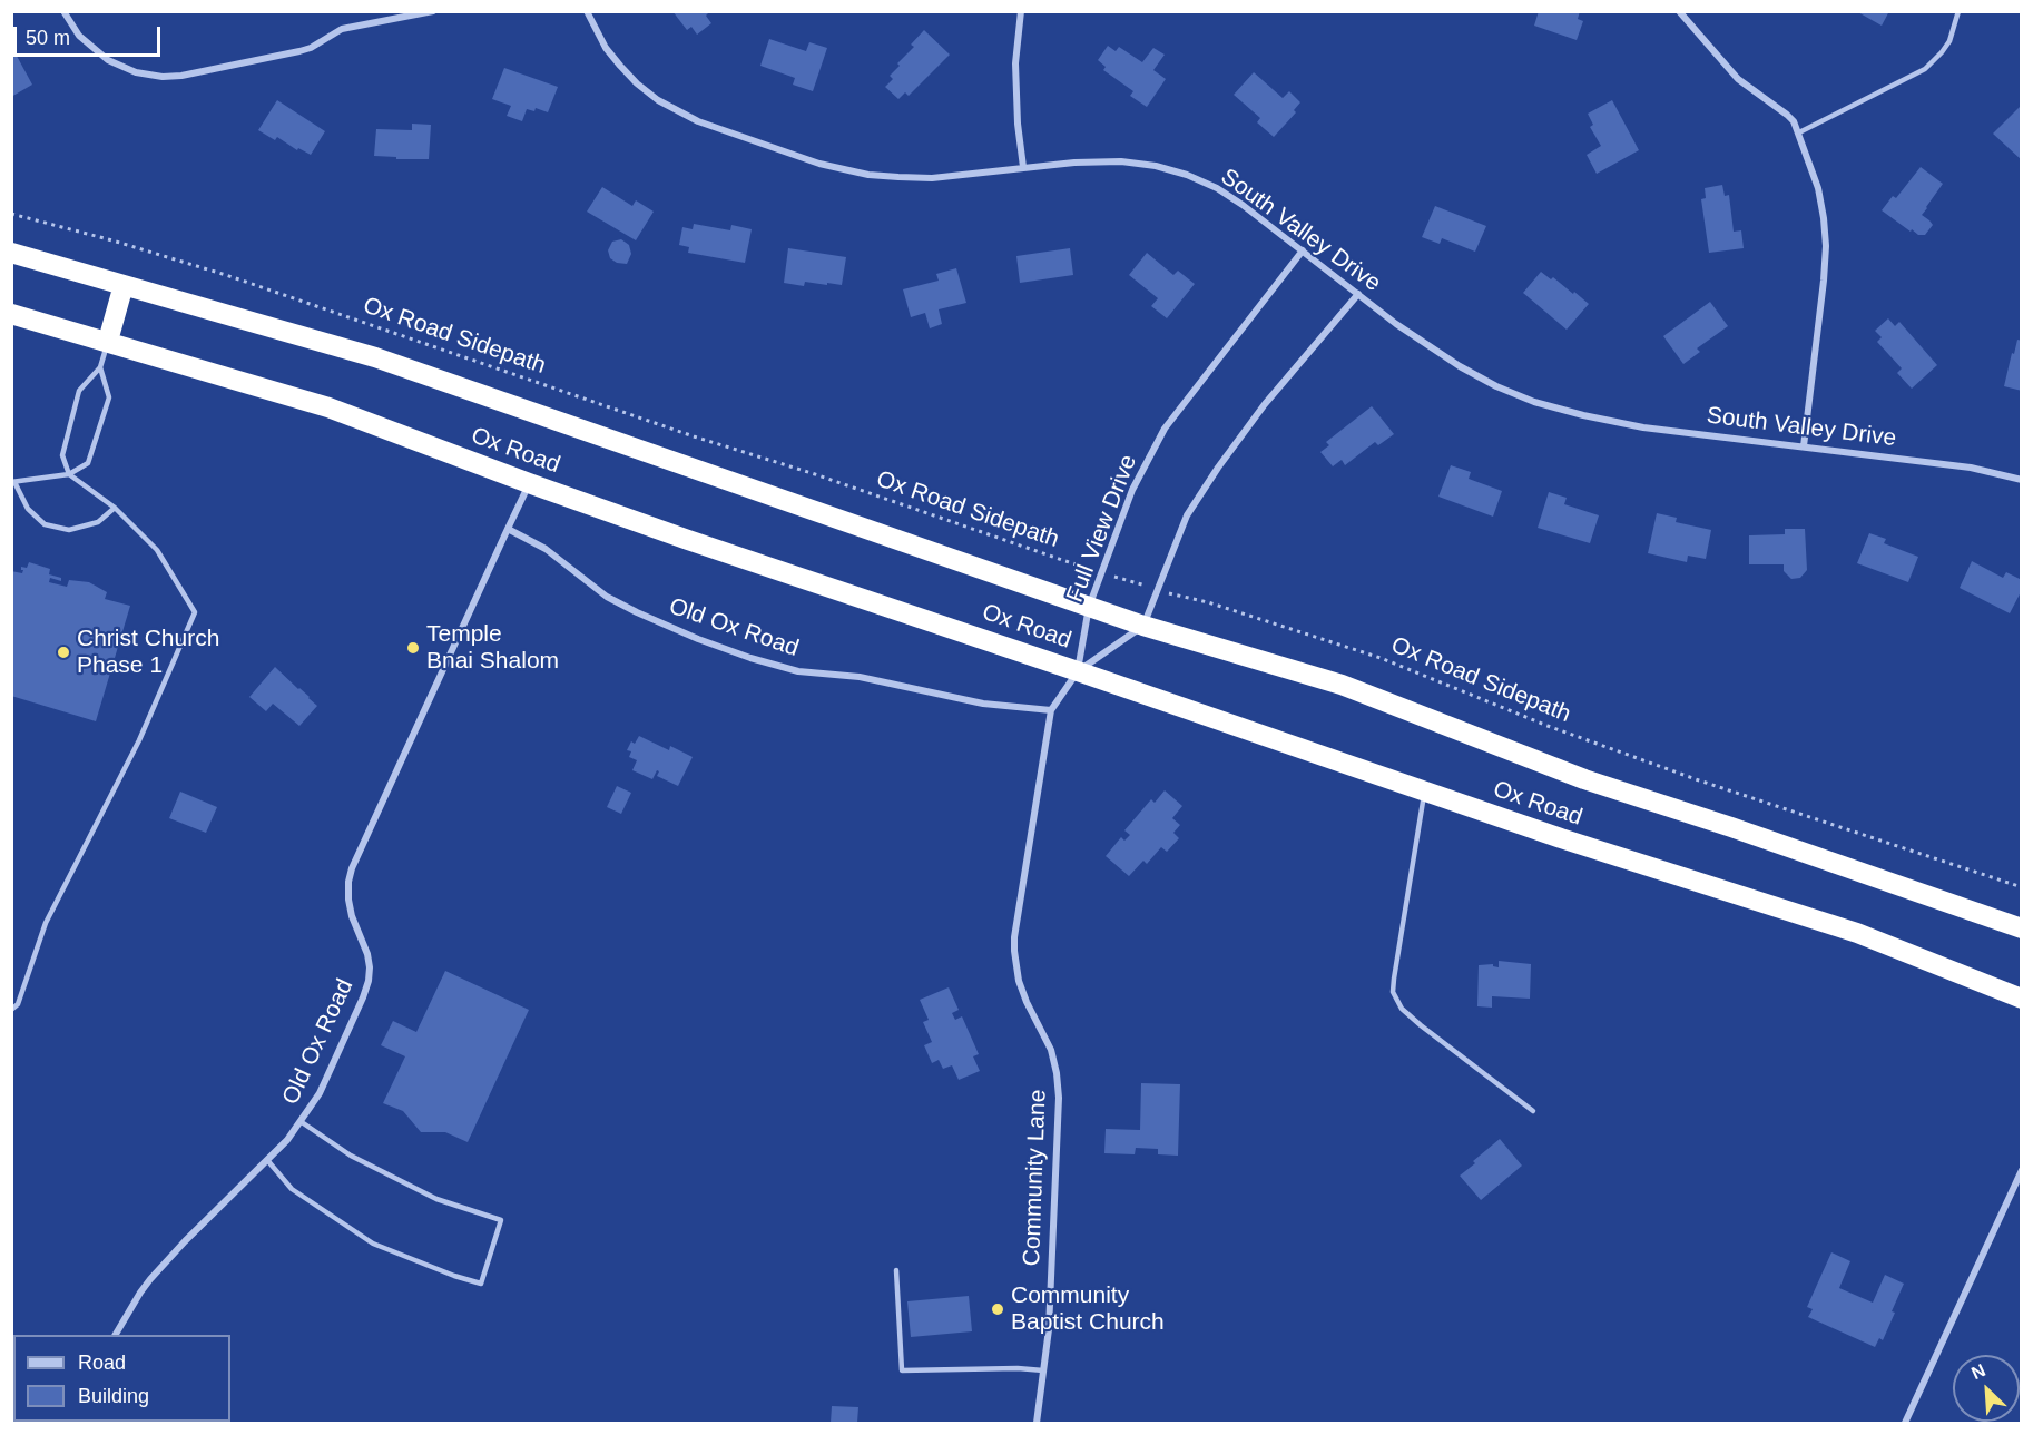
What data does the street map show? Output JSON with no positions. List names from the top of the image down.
{
  "streets": {
    "highway": ["Ox Road"],
    "street": [
      "South Valley Drive",
      "Full View Drive",
      "Old Ox Road",
      "Community Lane"
    ],
    "path": ["Ox Road Sidepath"]
  },
  "crossings": [
    ["South Valley Drive", "Full View Drive"],
    ["Ox Road Sidepath", "Full View Drive"],
    ["Ox Road", "Full View Drive"],
    ["Ox Road", "Old Ox Road"],
    ["Ox Road", "Community Lane"],
    ["Full View Drive", "Community Lane"],
    ["Old Ox Road", "Community Lane"]
  ],
  "places": ["Temple Bnai Shalom", "Christ Church Phase 1", "Community Baptist Church"],
  "legend": ["Road", "Building"],
  "scale_bar": "50 m",
  "north": "top left"
}
